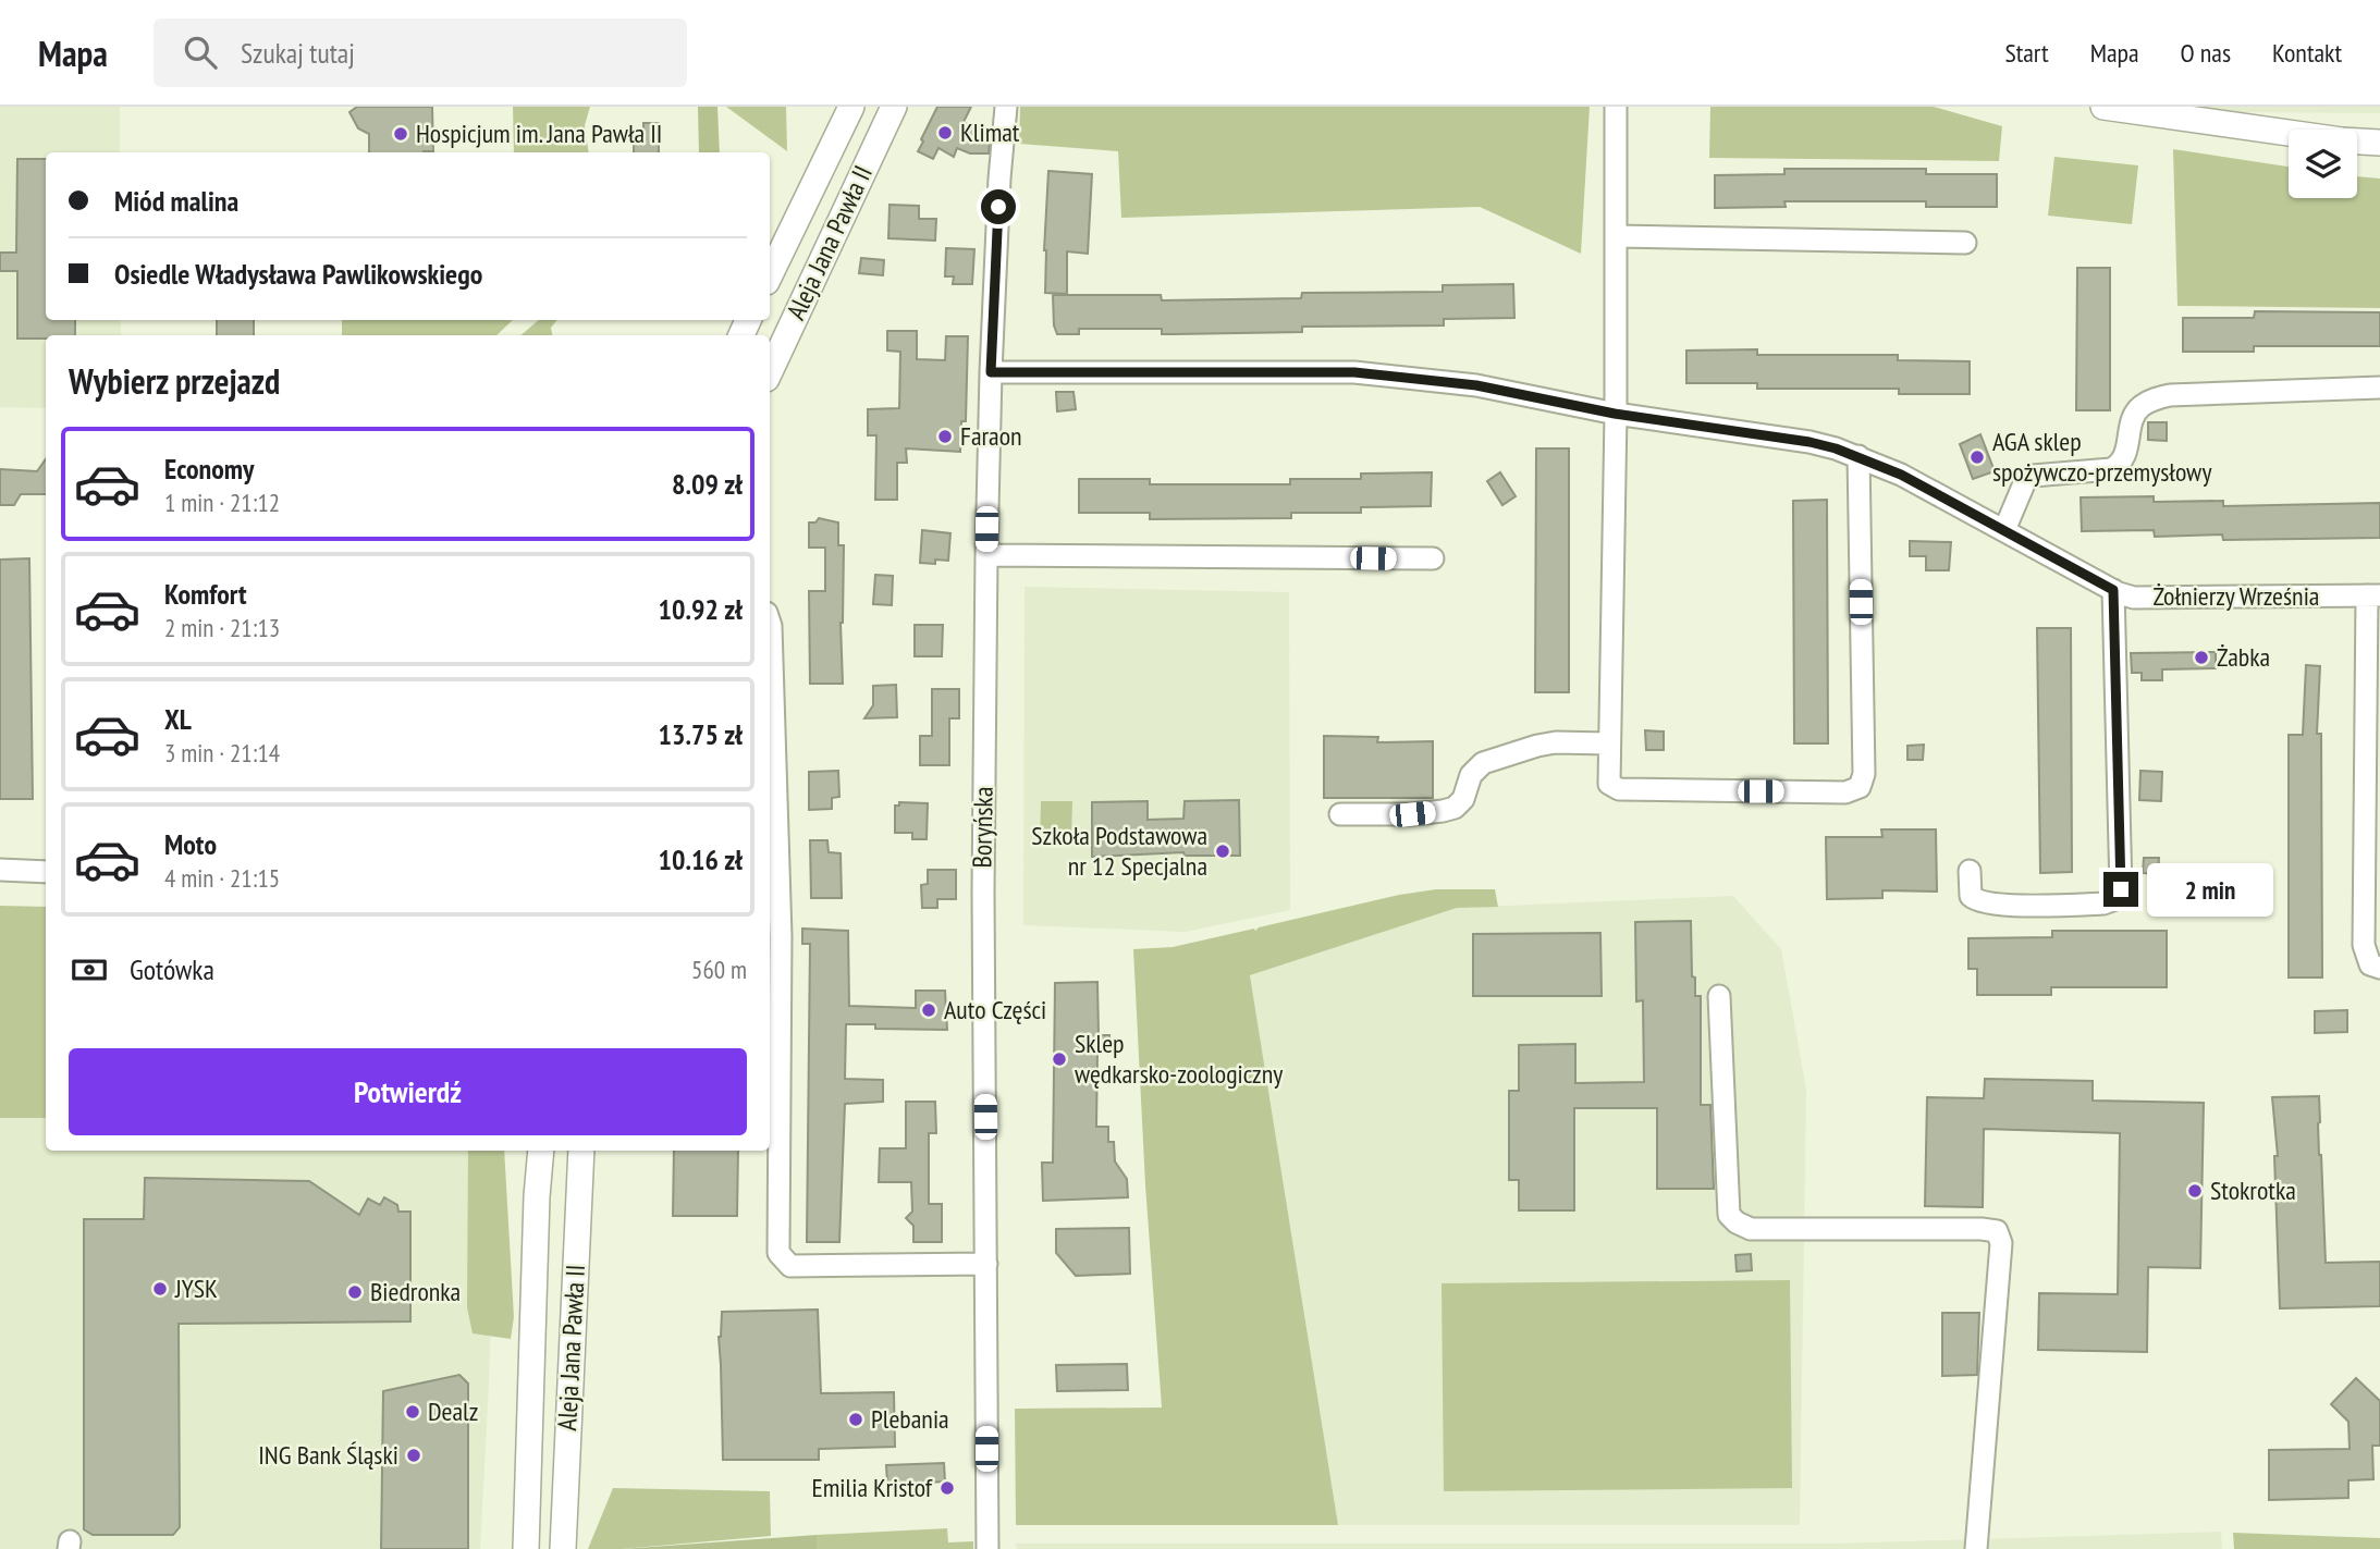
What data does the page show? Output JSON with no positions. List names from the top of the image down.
{
  "streets": {
    "street": ["Aleja Jana Pawła II", "Żołnierzy Września", "Boryńska"]
  },
  "crossings": [
    ["Żołnierzy Września", "Boryńska"]
  ],
  "places": [
    "Klimat",
    "Hospicjum im. Jana Pawła II",
    "Faraon",
    "AGA sklep spożywczo-przemysłowy",
    "Żabka",
    "Szkoła Podstawowa nr 12 Specjalna",
    "Auto Części",
    "Sklep wędkarsko-zoologiczny",
    "Stokrotka",
    "JYSK",
    "Biedronka",
    "Dealz",
    "Plebania",
    "ING Bank Śląski",
    "Emilia Kristof"
  ],
  "page": {
    "header": "Mapa",
    "search": "Szukaj tutaj",
    "nav": [
      "Start",
      "Mapa",
      "O nas",
      "Kontakt"
    ],
    "banner": ["Miód malina", "Osiedle Władysława Pawlikowskiego"],
    "heading": "Wybierz przejazd",
    "list": [
      {
        "name": "Economy",
        "note": "1 min · 21:12",
        "value": "8.09 zł"
      },
      {
        "name": "Komfort",
        "note": "2 min · 21:13",
        "value": "10.92 zł"
      },
      {
        "name": "XL",
        "note": "3 min · 21:14",
        "value": "13.75 zł"
      },
      {
        "name": "Moto",
        "note": "4 min · 21:15",
        "value": "10.16 zł"
      }
    ],
    "bubble": "2 min",
    "pay": ["Gotówka", "560 m"],
    "buttons": "Potwierdź"
  }
}
